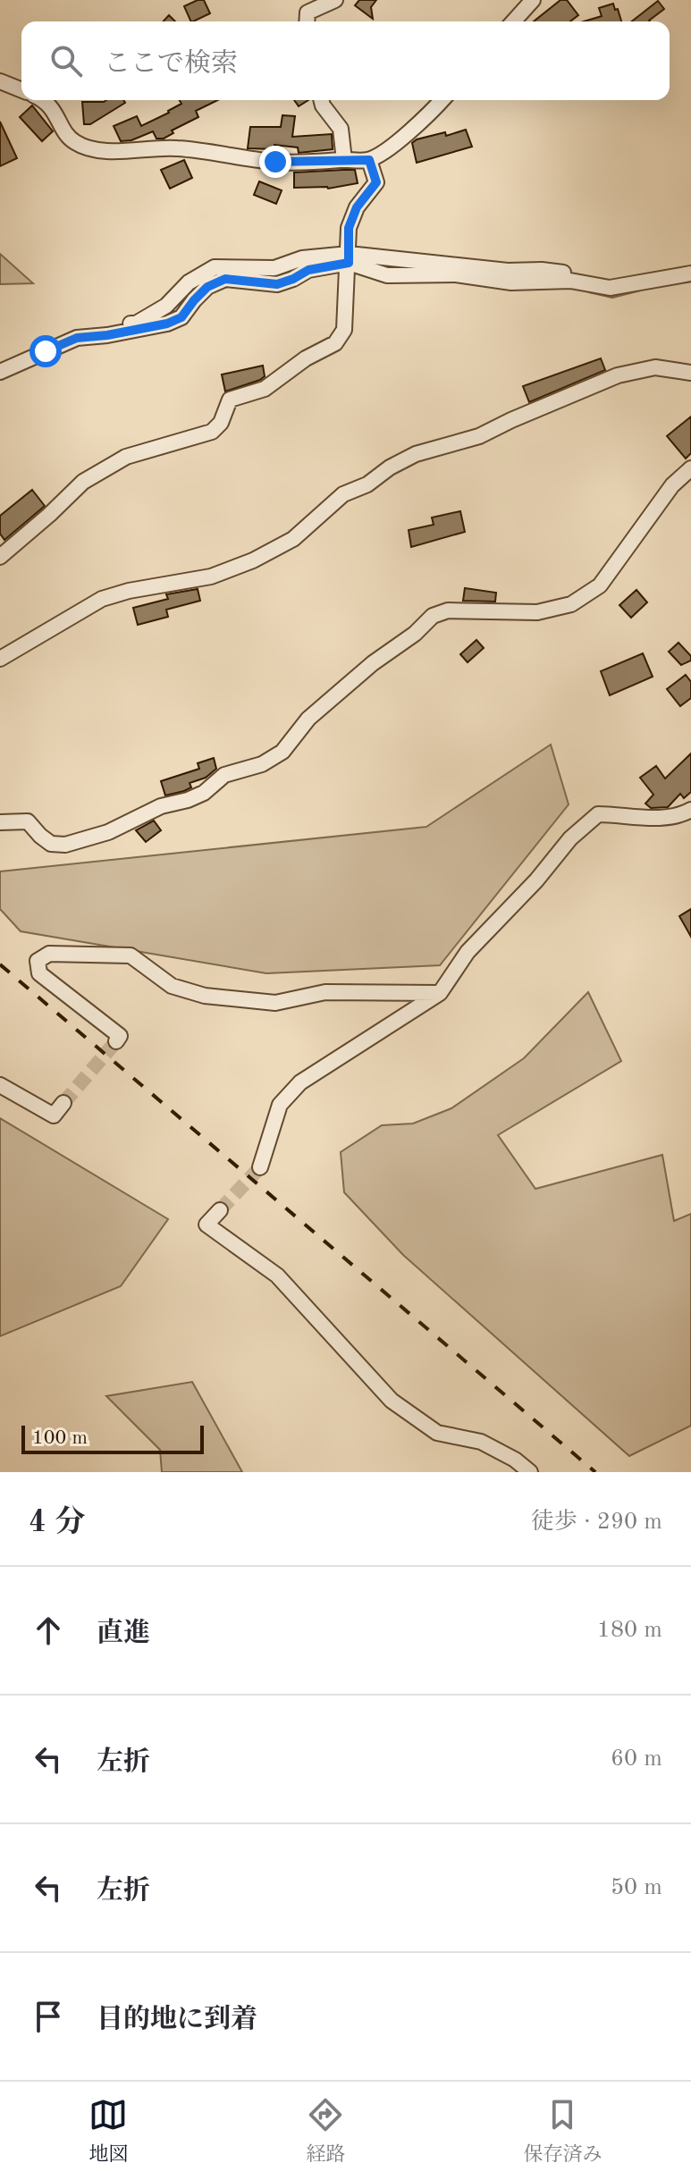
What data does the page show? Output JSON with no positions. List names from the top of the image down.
{
  "scale_bar": "100 m",
  "page": {
    "search": "ここで検索",
    "scale": "100 m",
    "heading": ["4 分", "徒歩 · 290 m"],
    "list": [
      ["直進", "180 m"],
      ["左折", "60 m"],
      ["左折", "50 m"],
      "目的地に到着"
    ],
    "nav": ["地図", "経路", "保存済み"]
  }
}
